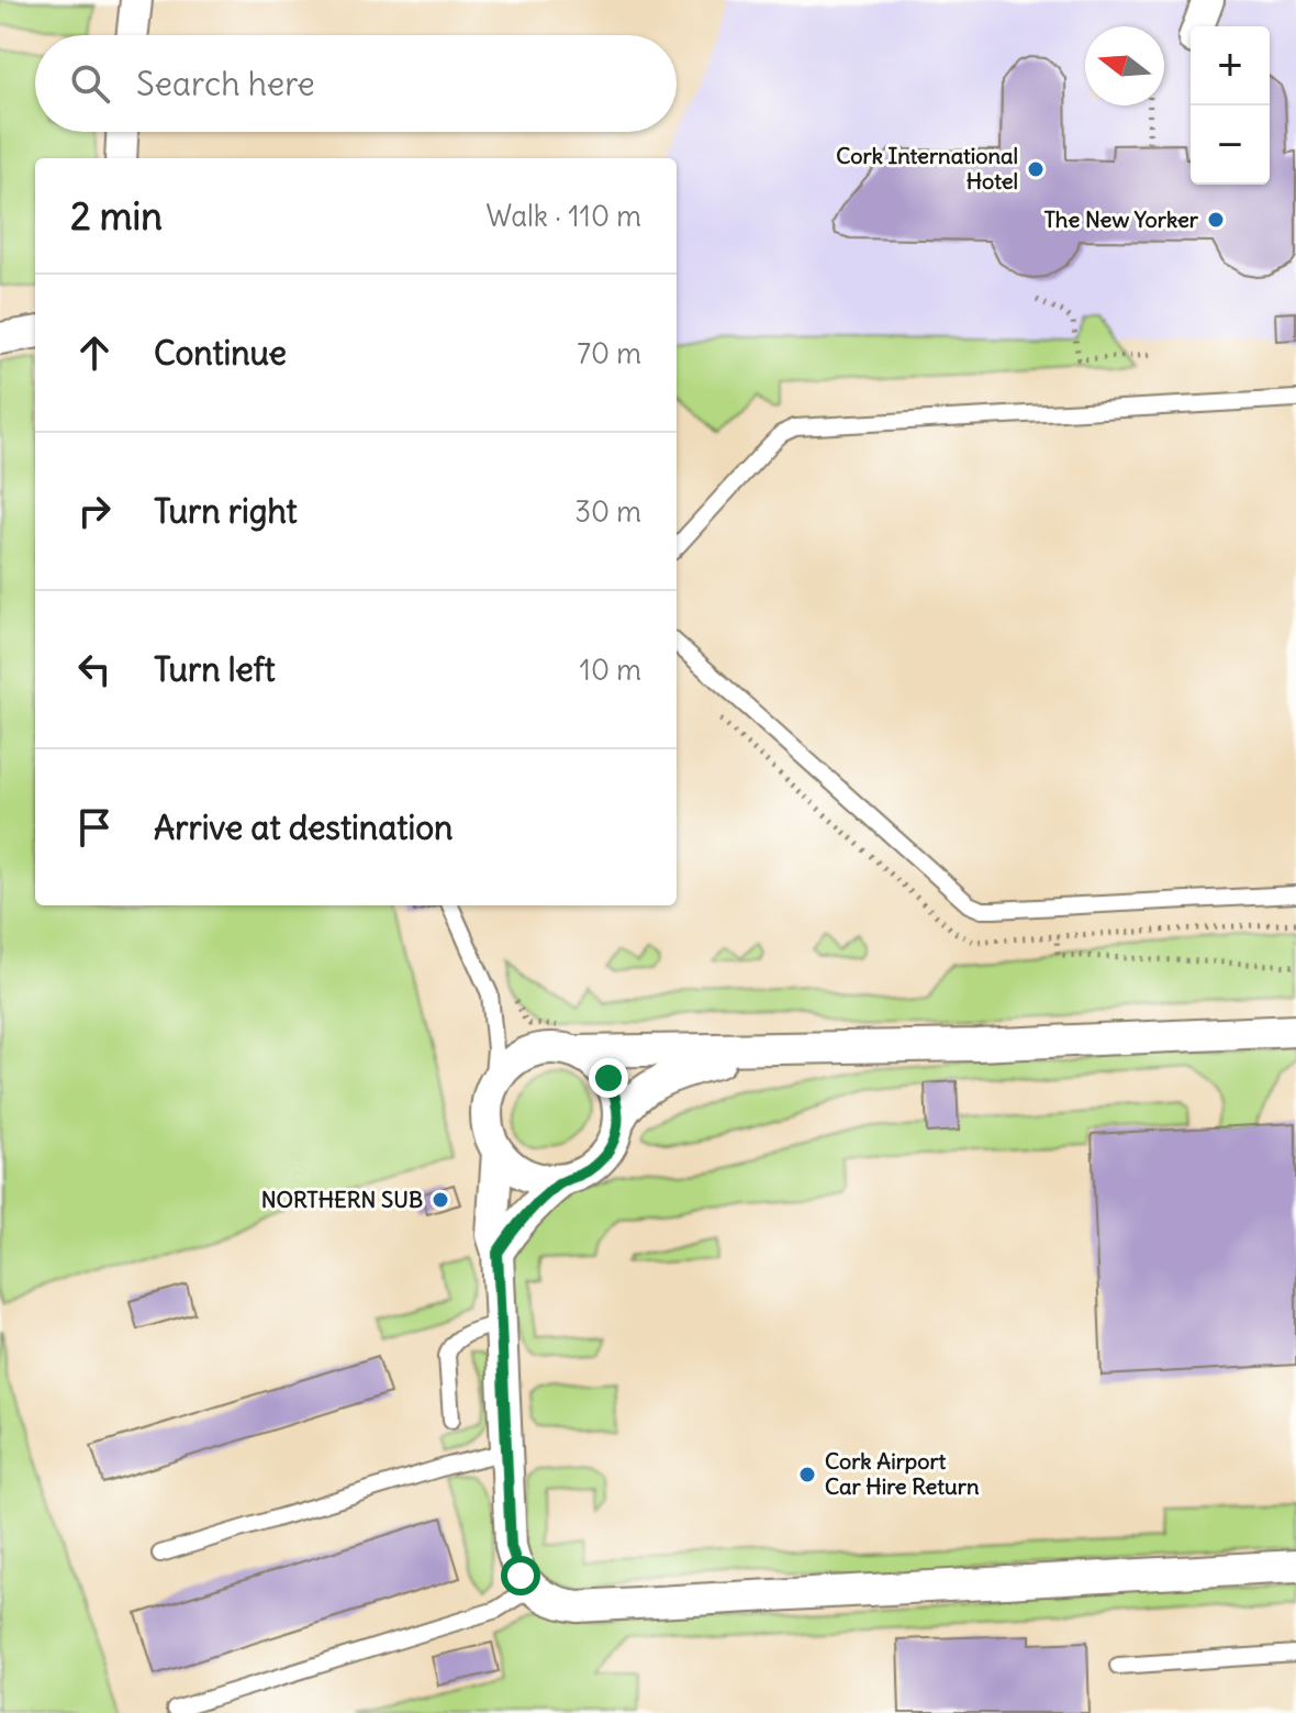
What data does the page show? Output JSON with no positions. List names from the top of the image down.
{
  "places": [
    "Cork International Hotel",
    "The New Yorker",
    "NORTHERN SUB",
    "Cork Airport Car Hire Return"
  ],
  "north": "left",
  "page": {
    "map_buttons": ["+", "−"],
    "search": "Search here",
    "heading": ["2 min", "Walk · 110 m"],
    "list": [
      ["Continue", "70 m"],
      ["Turn right", "30 m"],
      ["Turn left", "10 m"],
      "Arrive at destination"
    ]
  }
}
